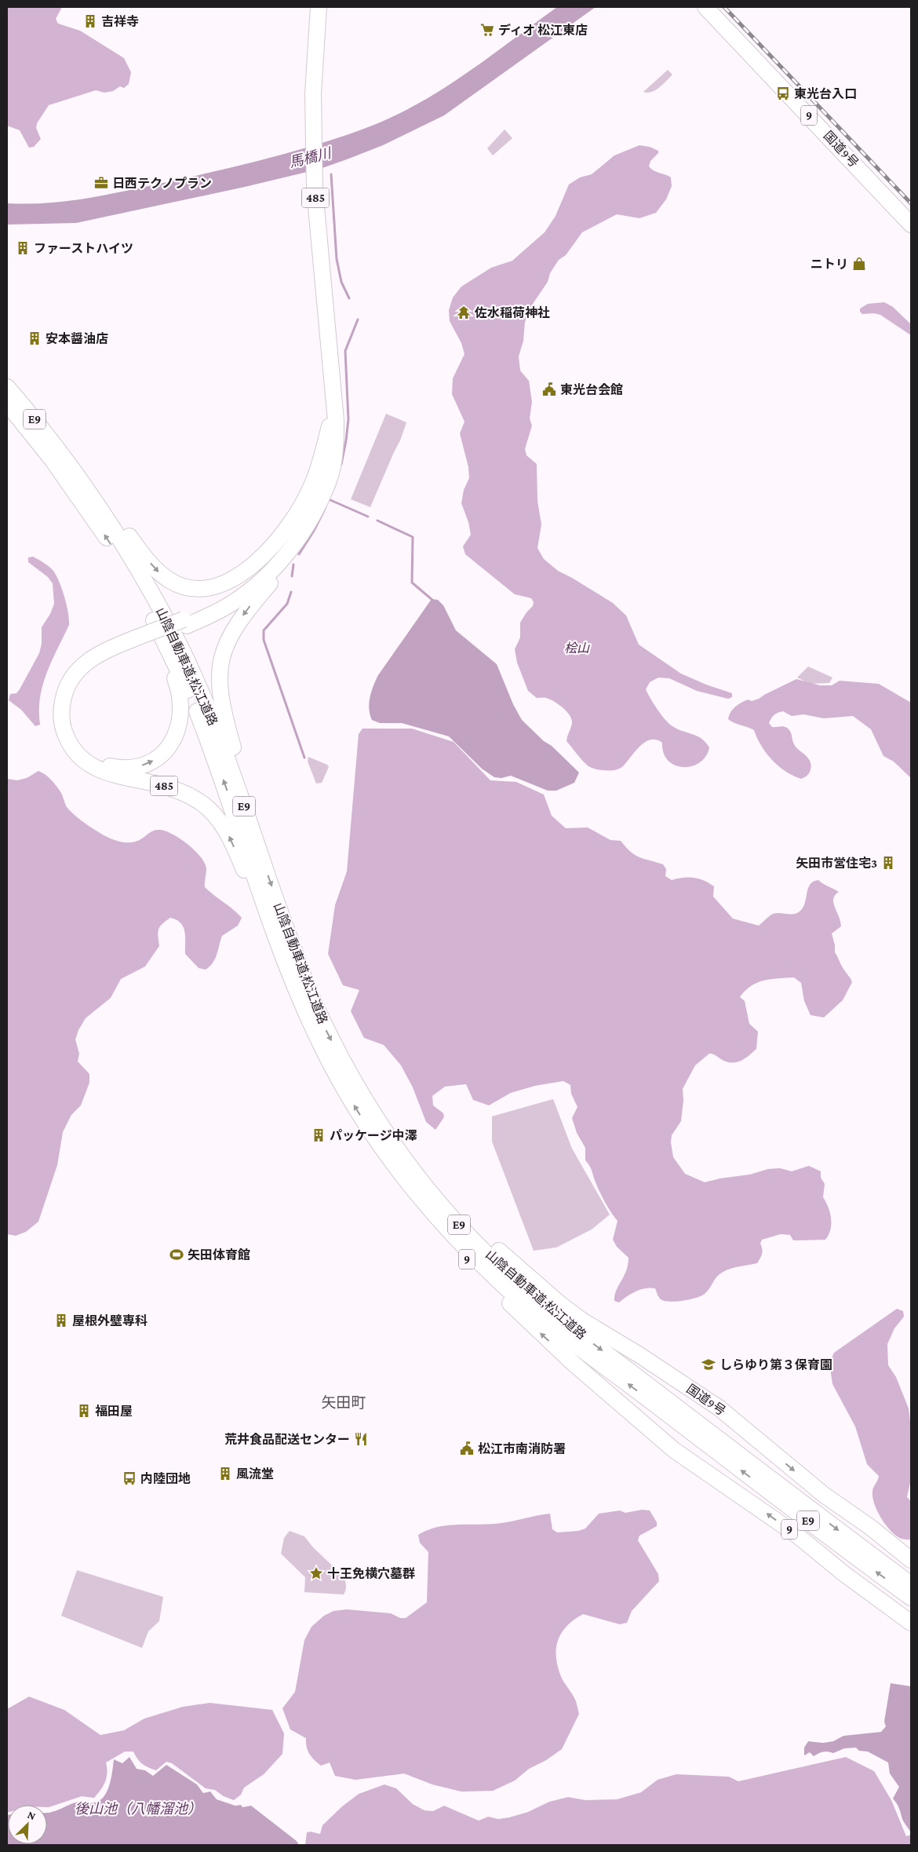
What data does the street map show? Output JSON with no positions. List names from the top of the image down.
{
  "streets": {
    "highway": [
      "9",
      "国道9号",
      "485",
      "E9",
      "山陰自動車道;松江道路"
    ]
  },
  "crossings": [
    ["9", "山陰自動車道;松江道路"],
    ["国道9号", "山陰自動車道;松江道路"],
    ["485", "E9"],
    ["485", "山陰自動車道;松江道路"]
  ],
  "districts": ["矢田町"],
  "water": ["馬橋川", "後山池（八幡溜池）"],
  "parks": ["桧山"],
  "places": {
    "building": [
      "吉祥寺",
      "ファーストハイツ",
      "安本醤油店",
      "矢田市営住宅3",
      "パッケージ中澤",
      "屋根外壁専科",
      "福田屋",
      "風流堂"
    ],
    "supermarket": ["ディオ 松江東店"],
    "bus stop": ["東光台入口", "内陸団地"],
    "office": ["日西テクノプラン"],
    "shop": ["ニトリ"],
    "temple": ["佐水稲荷神社"],
    "public building": ["東光台会館", "松江市南消防署"],
    "sports": ["矢田体育館"],
    "school or university": ["しらゆり第３保育園"],
    "restaurant": ["荒井食品配送センター"],
    "place": ["十王免横穴墓群"]
  },
  "north": "top right"
}
